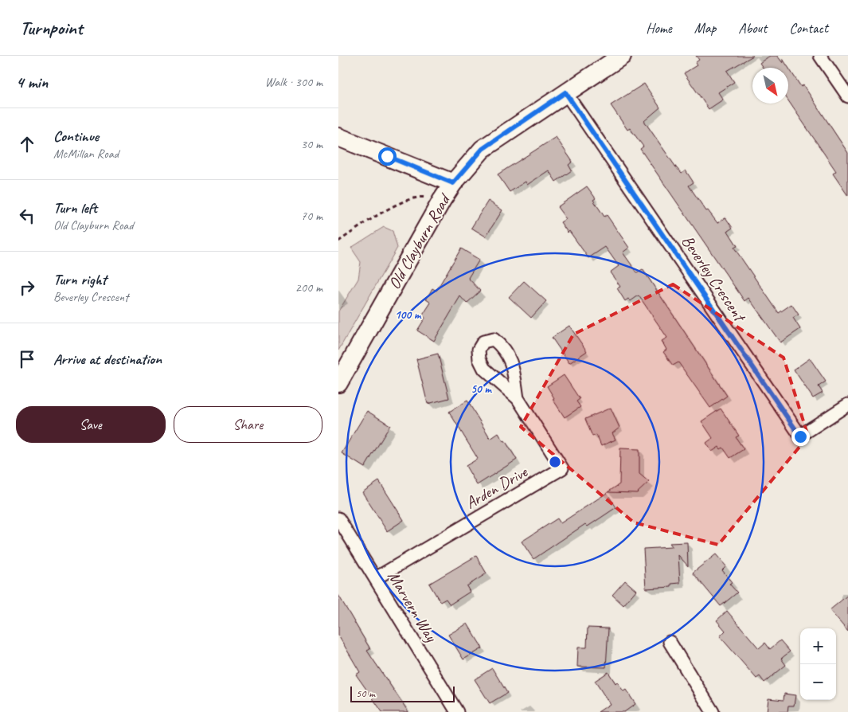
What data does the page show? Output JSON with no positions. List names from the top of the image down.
{
  "streets": {
    "main road": ["Old Clayburn Road"],
    "street": ["Beverley Crescent", "Arden Drive", "Marvern Way"]
  },
  "crossings": [
    ["Old Clayburn Road", "Beverley Crescent"],
    ["Arden Drive", "Marvern Way"]
  ],
  "scale_bar": "50 m",
  "north": "bottom right",
  "page": {
    "header": "Turnpoint",
    "nav": [
      "Home",
      "Map",
      "About",
      "Contact"
    ],
    "heading": ["4 min", "Walk · 300 m"],
    "list": [
      ["Continue", "McMillan Road", "30 m"],
      ["Turn left", "Old Clayburn Road", "70 m"],
      ["Turn right", "Beverley Crescent", "200 m"],
      "Arrive at destination"
    ],
    "buttons": ["Save", "Share"],
    "map_buttons": ["+", "−"],
    "scale": "50 m"
  },
  "rings": ["100 m", "50 m"]
}
